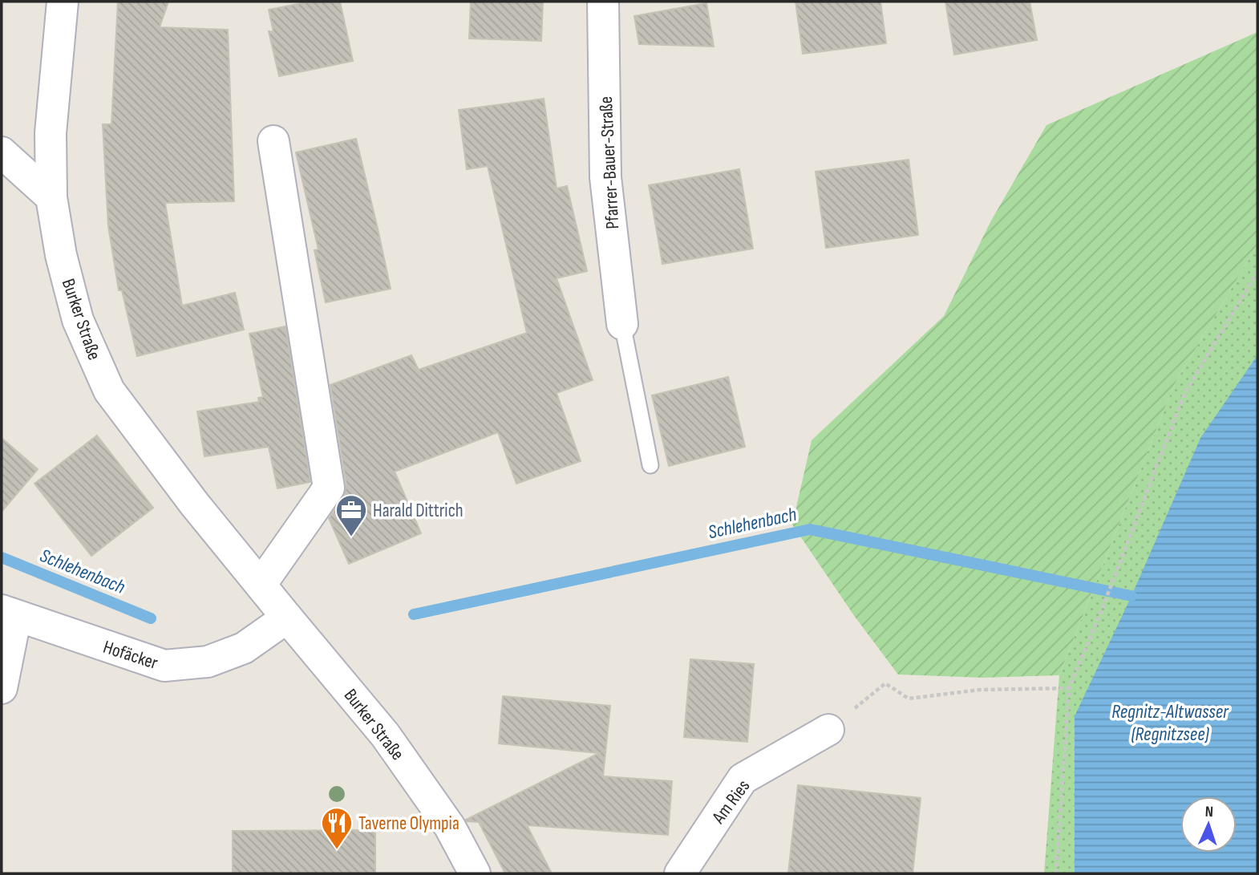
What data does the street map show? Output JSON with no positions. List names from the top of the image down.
{
  "streets": {
    "street": [
      "Pfarrer-Bauer-Straße",
      "Burker Straße",
      "Hofäcker",
      "Am Ries"
    ]
  },
  "crossings": [
    ["Burker Straße", "Hofäcker"]
  ],
  "water": ["Schlehenbach", "Regnitz-Altwasser (Regnitzsee)"],
  "places": {
    "office": ["Harald Dittrich"],
    "restaurant": ["Taverne Olympia"]
  },
  "north": "top"
}
